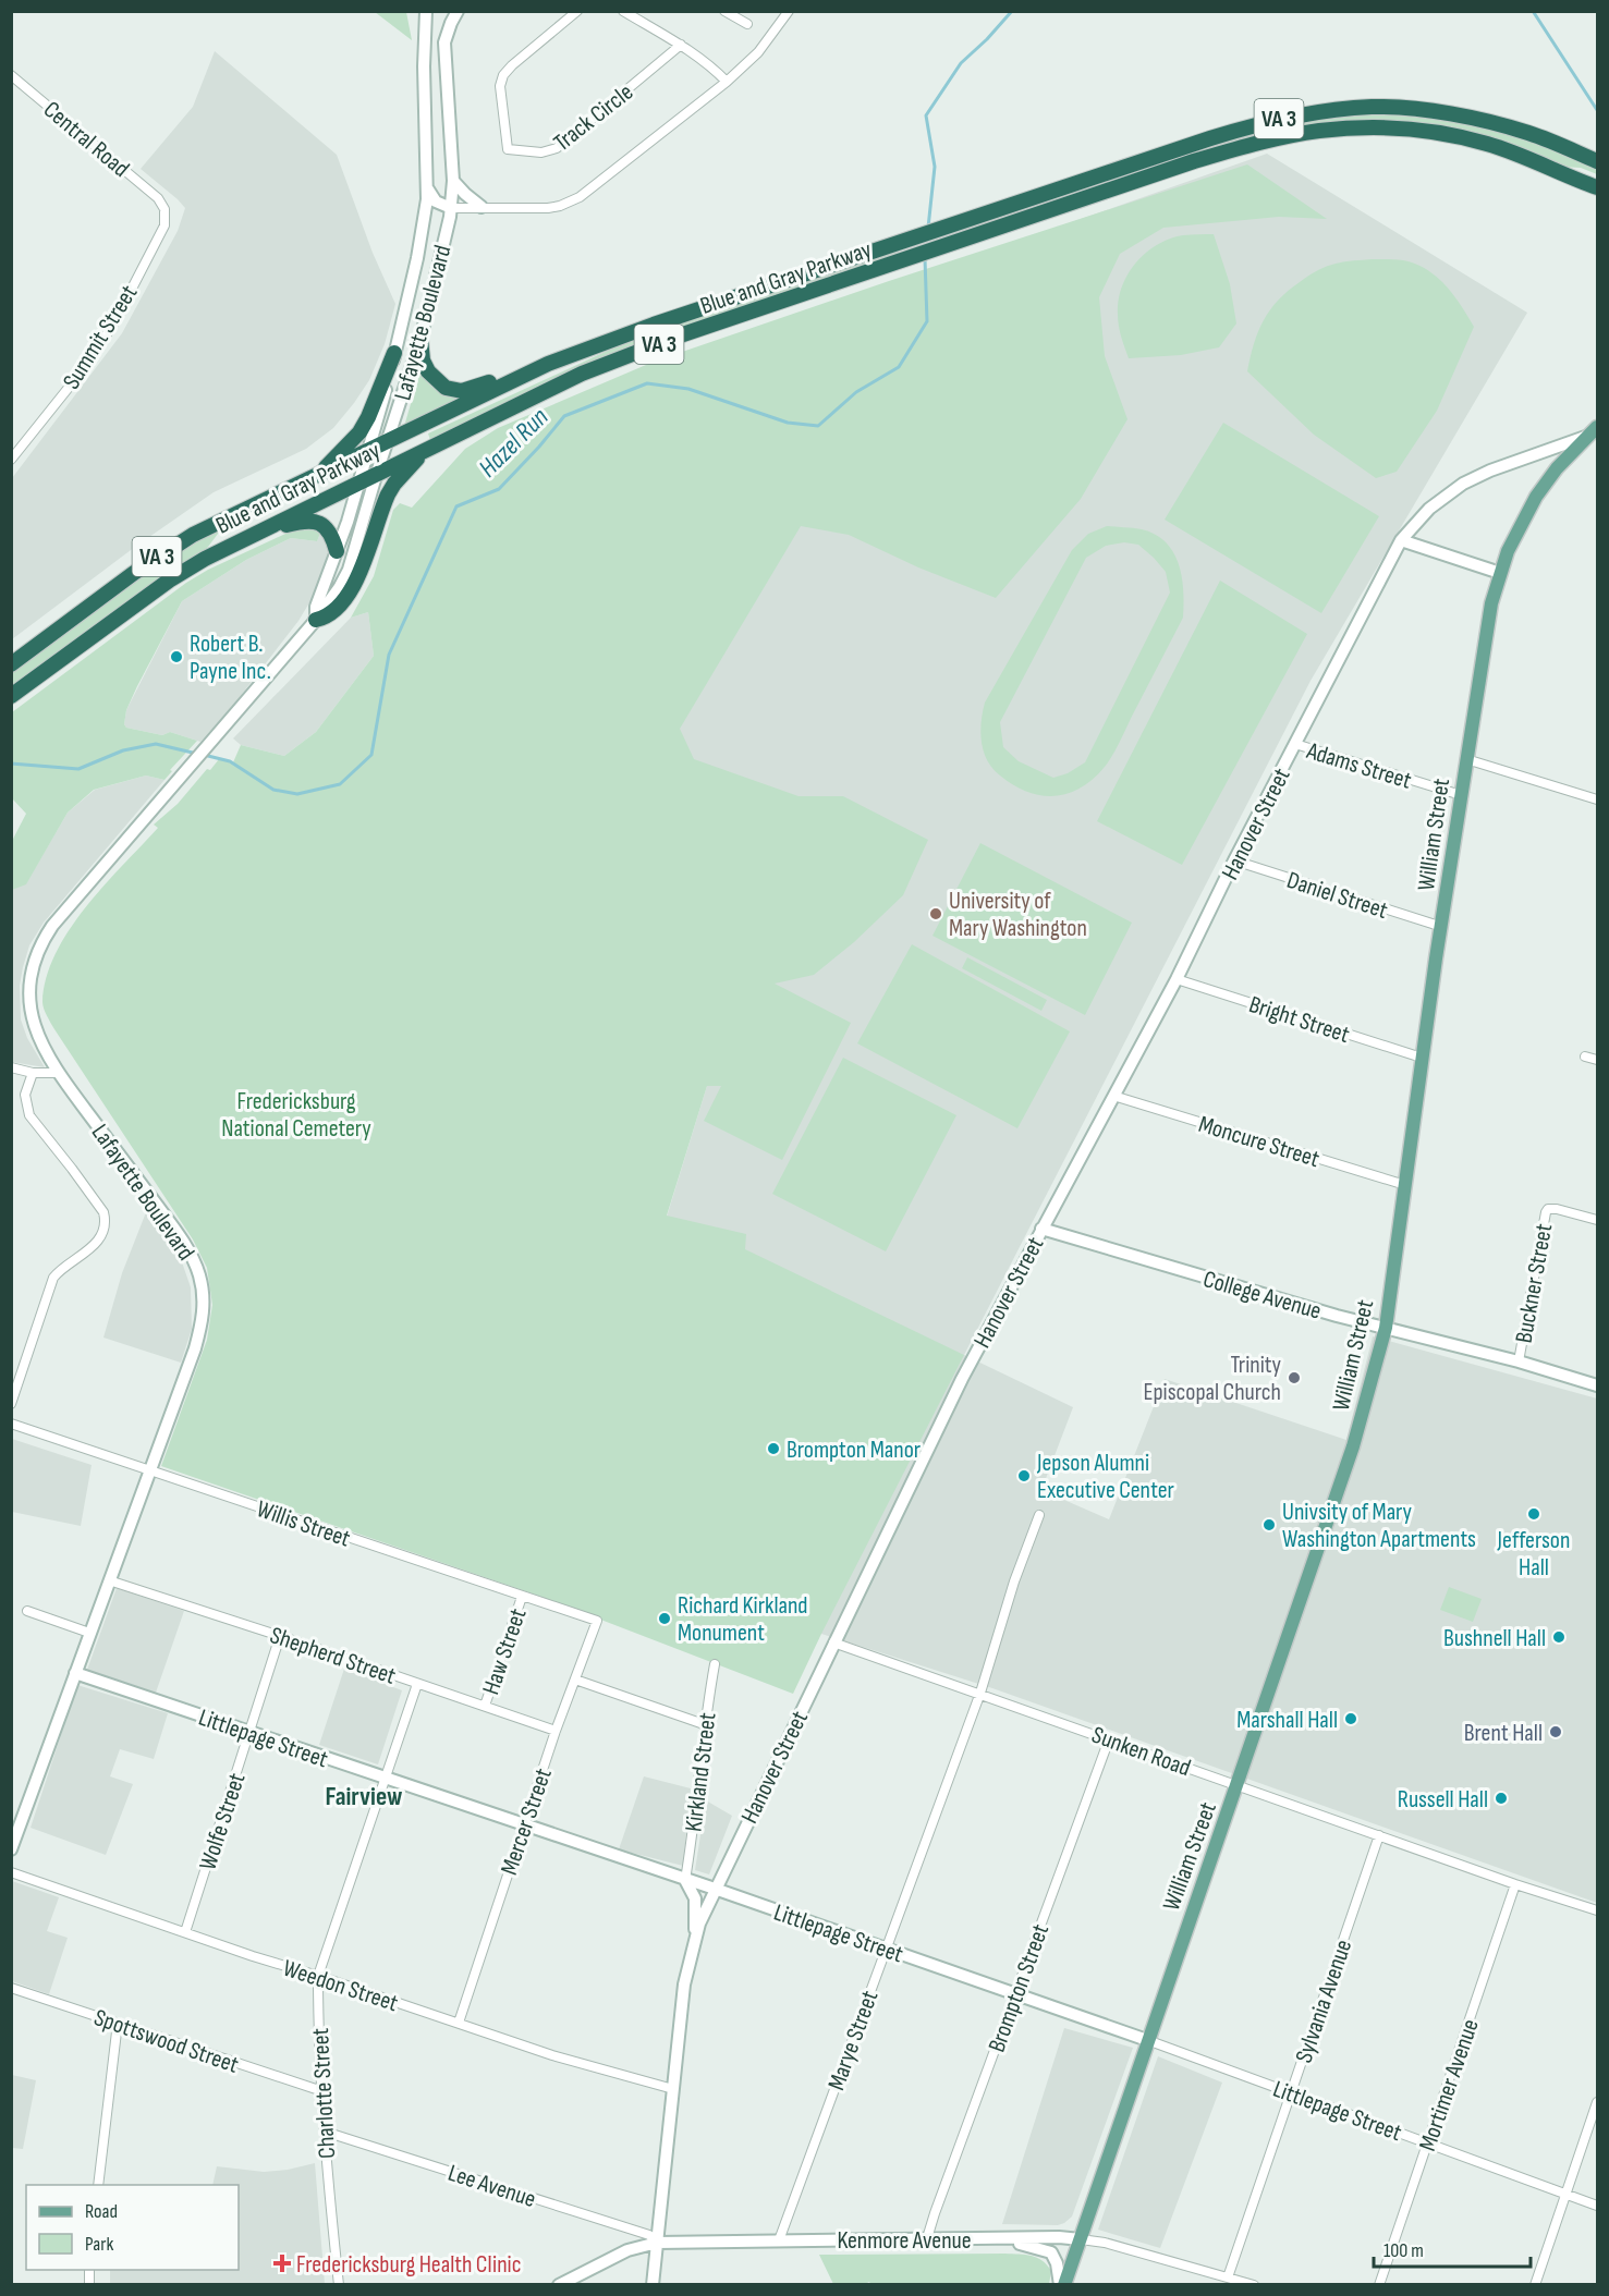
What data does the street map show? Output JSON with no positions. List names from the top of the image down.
{
  "streets": {
    "highway": ["VA 3", "Blue and Gray Parkway"],
    "main road": ["William Street"],
    "street": [
      "Track Circle",
      "Central Road",
      "Lafayette Boulevard",
      "Summit Street",
      "Adams Street",
      "Hanover Street",
      "Daniel Street",
      "Bright Street",
      "Moncure Street",
      "Buckner Street",
      "College Avenue",
      "Willis Street",
      "Haw Street",
      "Shepherd Street",
      "Littlepage Street",
      "Sunken Road",
      "Kirkland Street",
      "Wolfe Street",
      "Mercer Street",
      "Weedon Street",
      "Brompton Street",
      "Sylvania Avenue",
      "Spottswood Street",
      "Marye Street",
      "Mortimer Avenue",
      "Charlotte Street",
      "Lee Avenue",
      "Kenmore Avenue"
    ]
  },
  "crossings": [
    ["Central Road", "Summit Street"],
    ["Blue and Gray Parkway", "Lafayette Boulevard"],
    ["Lafayette Boulevard", "Willis Street"],
    ["Lafayette Boulevard", "Shepherd Street"],
    ["Lafayette Boulevard", "Littlepage Street"],
    ["Adams Street", "Hanover Street"],
    ["Adams Street", "William Street"],
    ["Hanover Street", "William Street"],
    ["Hanover Street", "Daniel Street"],
    ["Hanover Street", "Bright Street"],
    ["Hanover Street", "Moncure Street"],
    ["Hanover Street", "College Avenue"],
    ["Hanover Street", "Littlepage Street"],
    ["Hanover Street", "Sunken Road"],
    ["Hanover Street", "Weedon Street"],
    ["Hanover Street", "Lee Avenue"],
    ["Hanover Street", "Kenmore Avenue"],
    ["William Street", "Daniel Street"],
    ["William Street", "Bright Street"],
    ["William Street", "Moncure Street"],
    ["William Street", "College Avenue"],
    ["William Street", "Littlepage Street"],
    ["William Street", "Sunken Road"],
    ["William Street", "Kenmore Avenue"],
    ["Buckner Street", "College Avenue"],
    ["Willis Street", "Haw Street"],
    ["Willis Street", "Mercer Street"],
    ["Haw Street", "Shepherd Street"],
    ["Shepherd Street", "Wolfe Street"],
    ["Shepherd Street", "Mercer Street"],
    ["Shepherd Street", "Charlotte Street"],
    ["Littlepage Street", "Kirkland Street"],
    ["Littlepage Street", "Wolfe Street"],
    ["Littlepage Street", "Mercer Street"],
    ["Littlepage Street", "Brompton Street"],
    ["Littlepage Street", "Sylvania Avenue"],
    ["Littlepage Street", "Marye Street"],
    ["Littlepage Street", "Mortimer Avenue"],
    ["Littlepage Street", "Charlotte Street"],
    ["Sunken Road", "Brompton Street"],
    ["Sunken Road", "Sylvania Avenue"],
    ["Sunken Road", "Marye Street"],
    ["Sunken Road", "Mortimer Avenue"],
    ["Wolfe Street", "Weedon Street"],
    ["Mercer Street", "Weedon Street"],
    ["Weedon Street", "Charlotte Street"],
    ["Brompton Street", "Kenmore Avenue"],
    ["Sylvania Avenue", "Kenmore Avenue"],
    ["Spottswood Street", "Charlotte Street"],
    ["Marye Street", "Kenmore Avenue"],
    ["Charlotte Street", "Lee Avenue"],
    ["Lee Avenue", "Kenmore Avenue"]
  ],
  "districts": ["Fairview"],
  "water": ["Hazel Run"],
  "parks": ["Fredericksburg National Cemetery"],
  "places": {
    "other": [
      "Robert B. Payne Inc.",
      "University of Mary Washington",
      "Trinity Episcopal Church",
      "Brompton Manor",
      "Jepson Alumni Executive Center",
      "Jefferson Hall",
      "Univsity of Mary Washington Apartments",
      "Richard Kirkland Monument",
      "Bushnell Hall",
      "Marshall Hall",
      "Brent Hall",
      "Russell Hall"
    ],
    "health": ["Fredericksburg Health Clinic"]
  },
  "legend": ["Road", "Park"],
  "scale_bar": "100 m"
}
